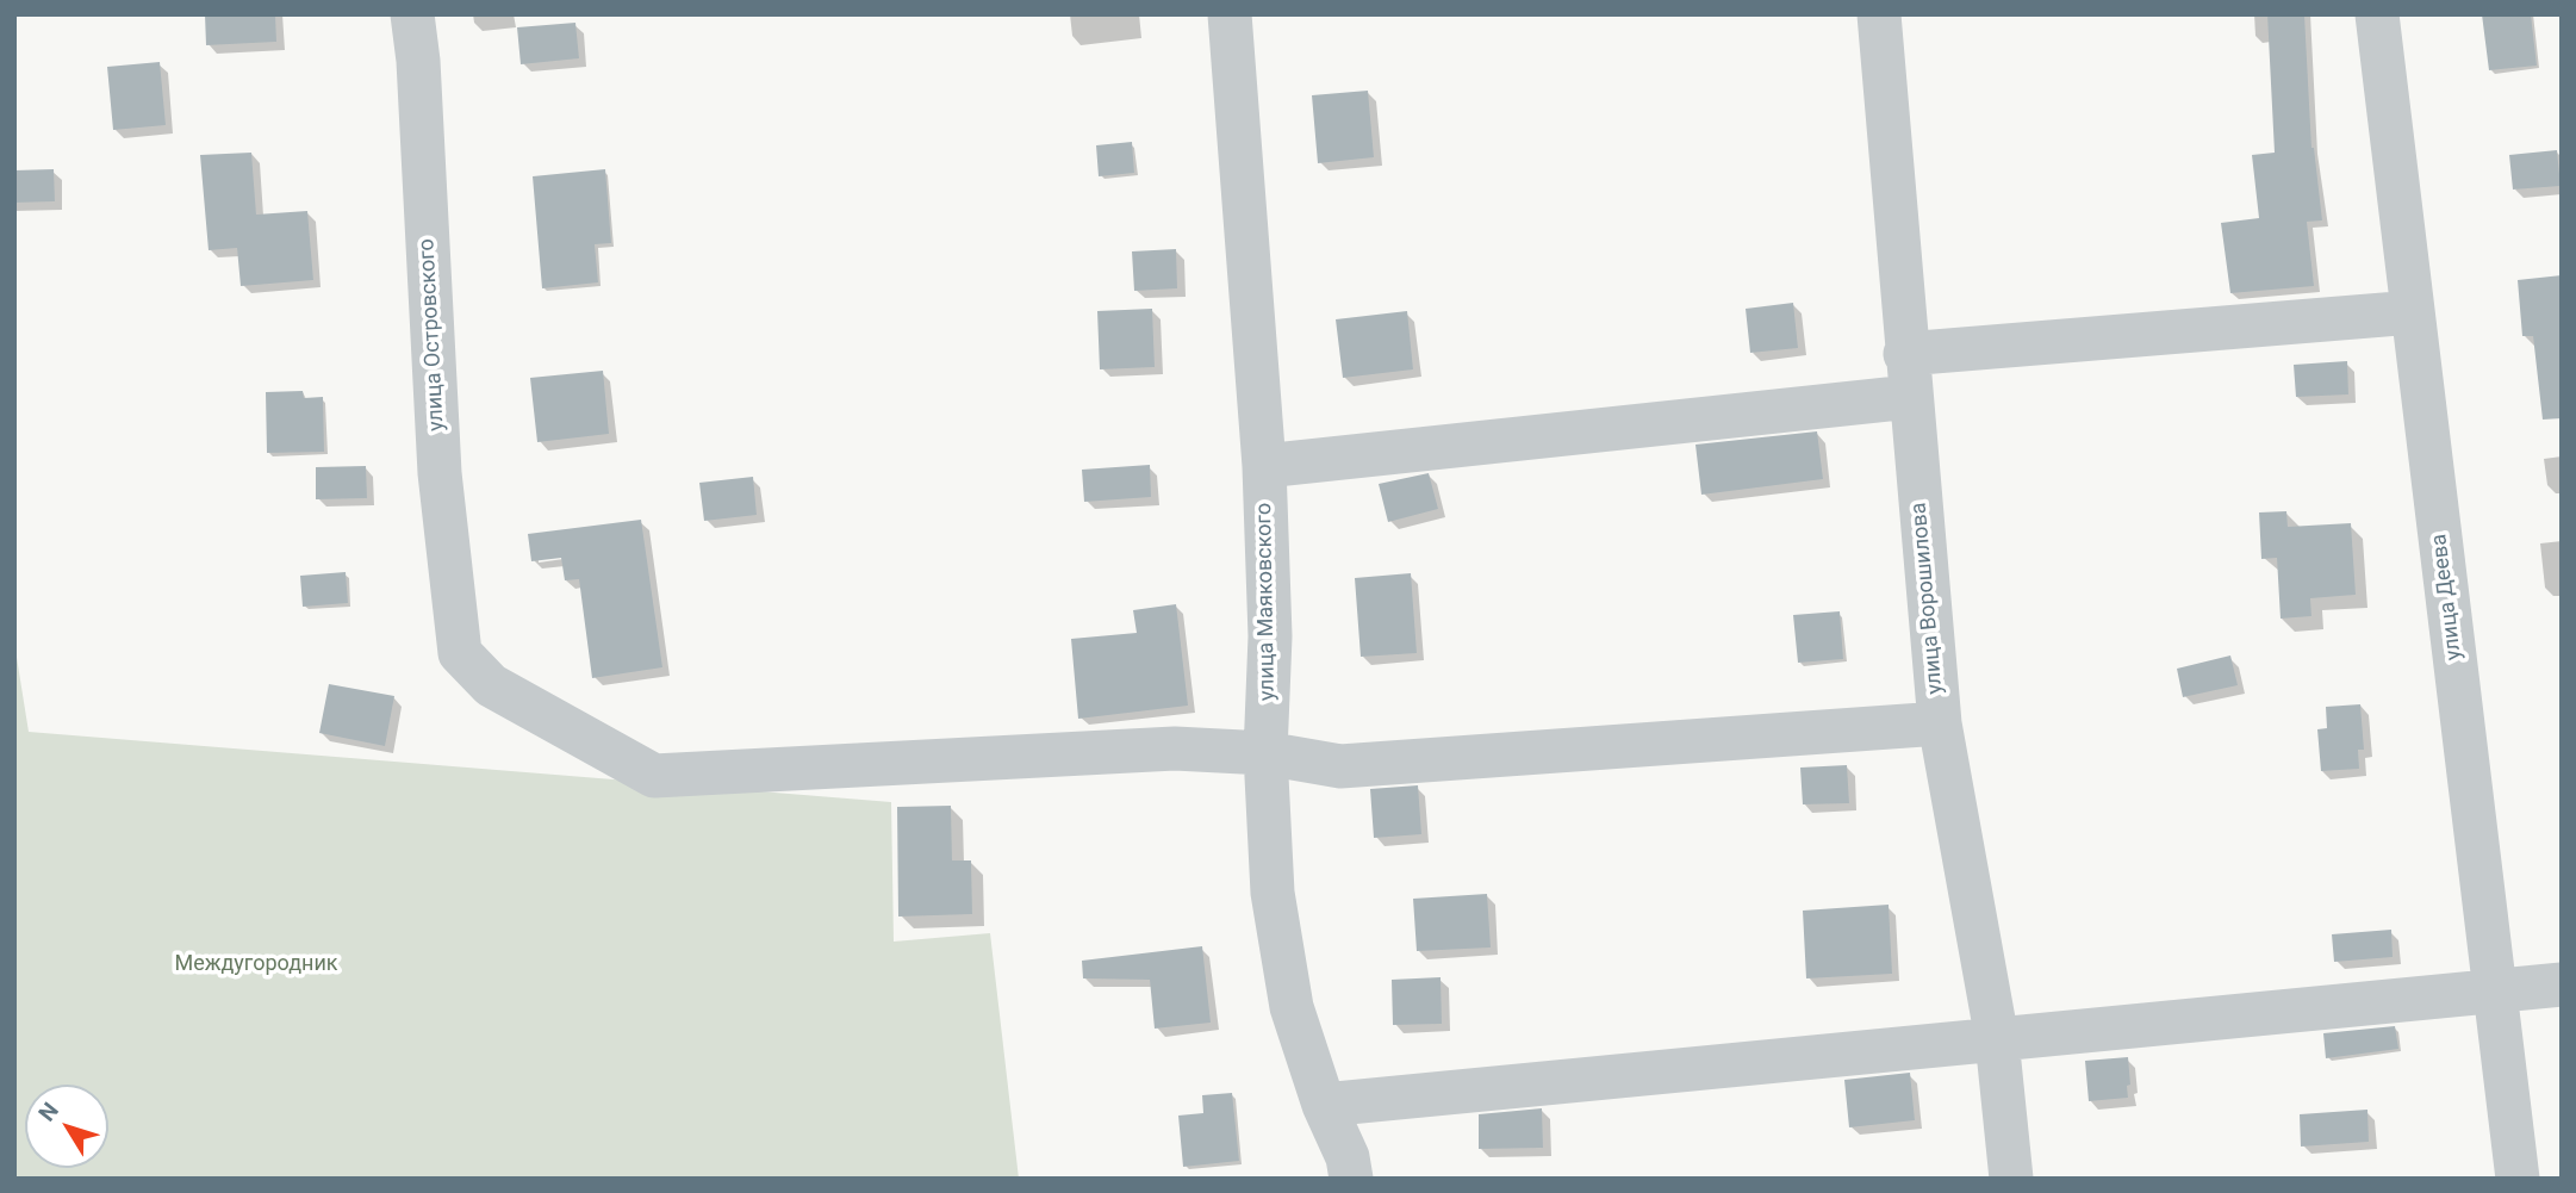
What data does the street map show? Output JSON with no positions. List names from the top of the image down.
{
  "streets": {
    "street": [
      "улица Островского",
      "улица Деева",
      "улица Ворошилова",
      "улица Маяковского"
    ]
  },
  "crossings": [
    ["улица Островского", "улица Маяковского"]
  ],
  "parks": ["Междугородник"],
  "north": "top left"
}
